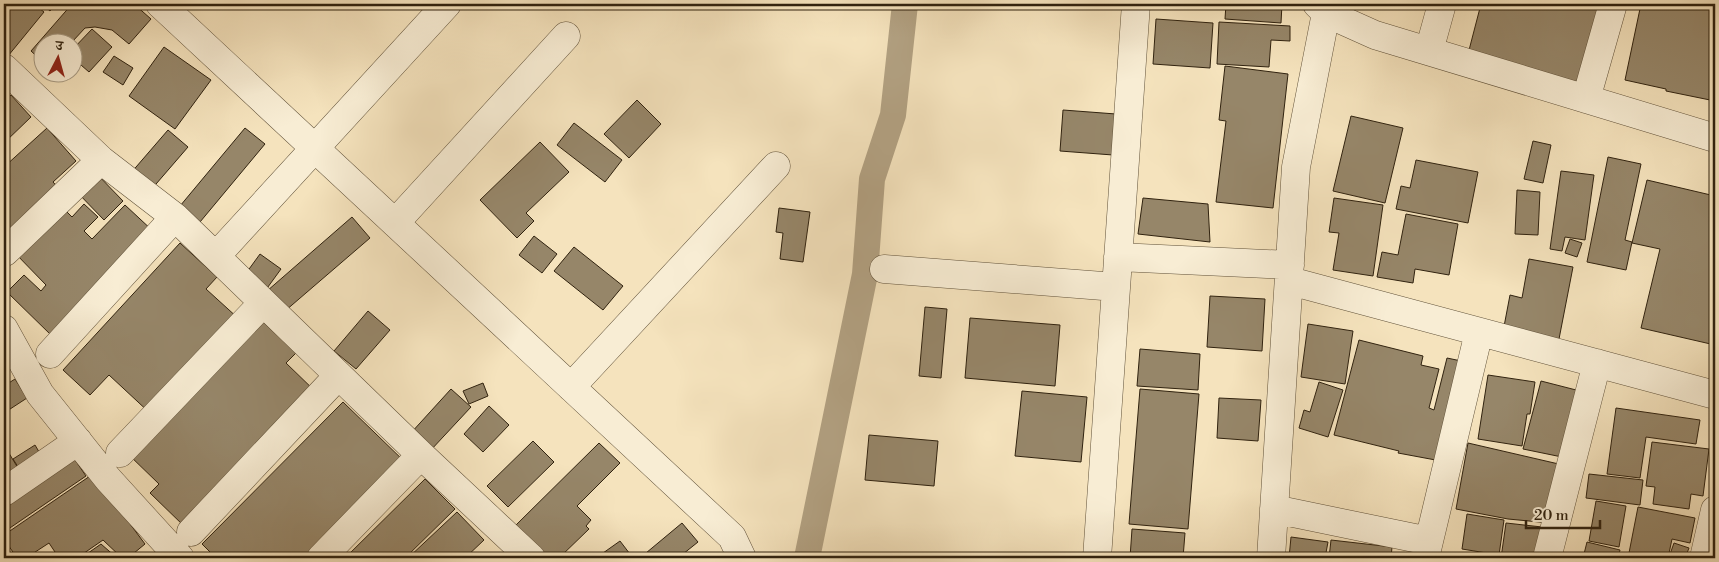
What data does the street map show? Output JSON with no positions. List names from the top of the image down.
{
  "scale_bar": "20 m",
  "north": "top"
}
